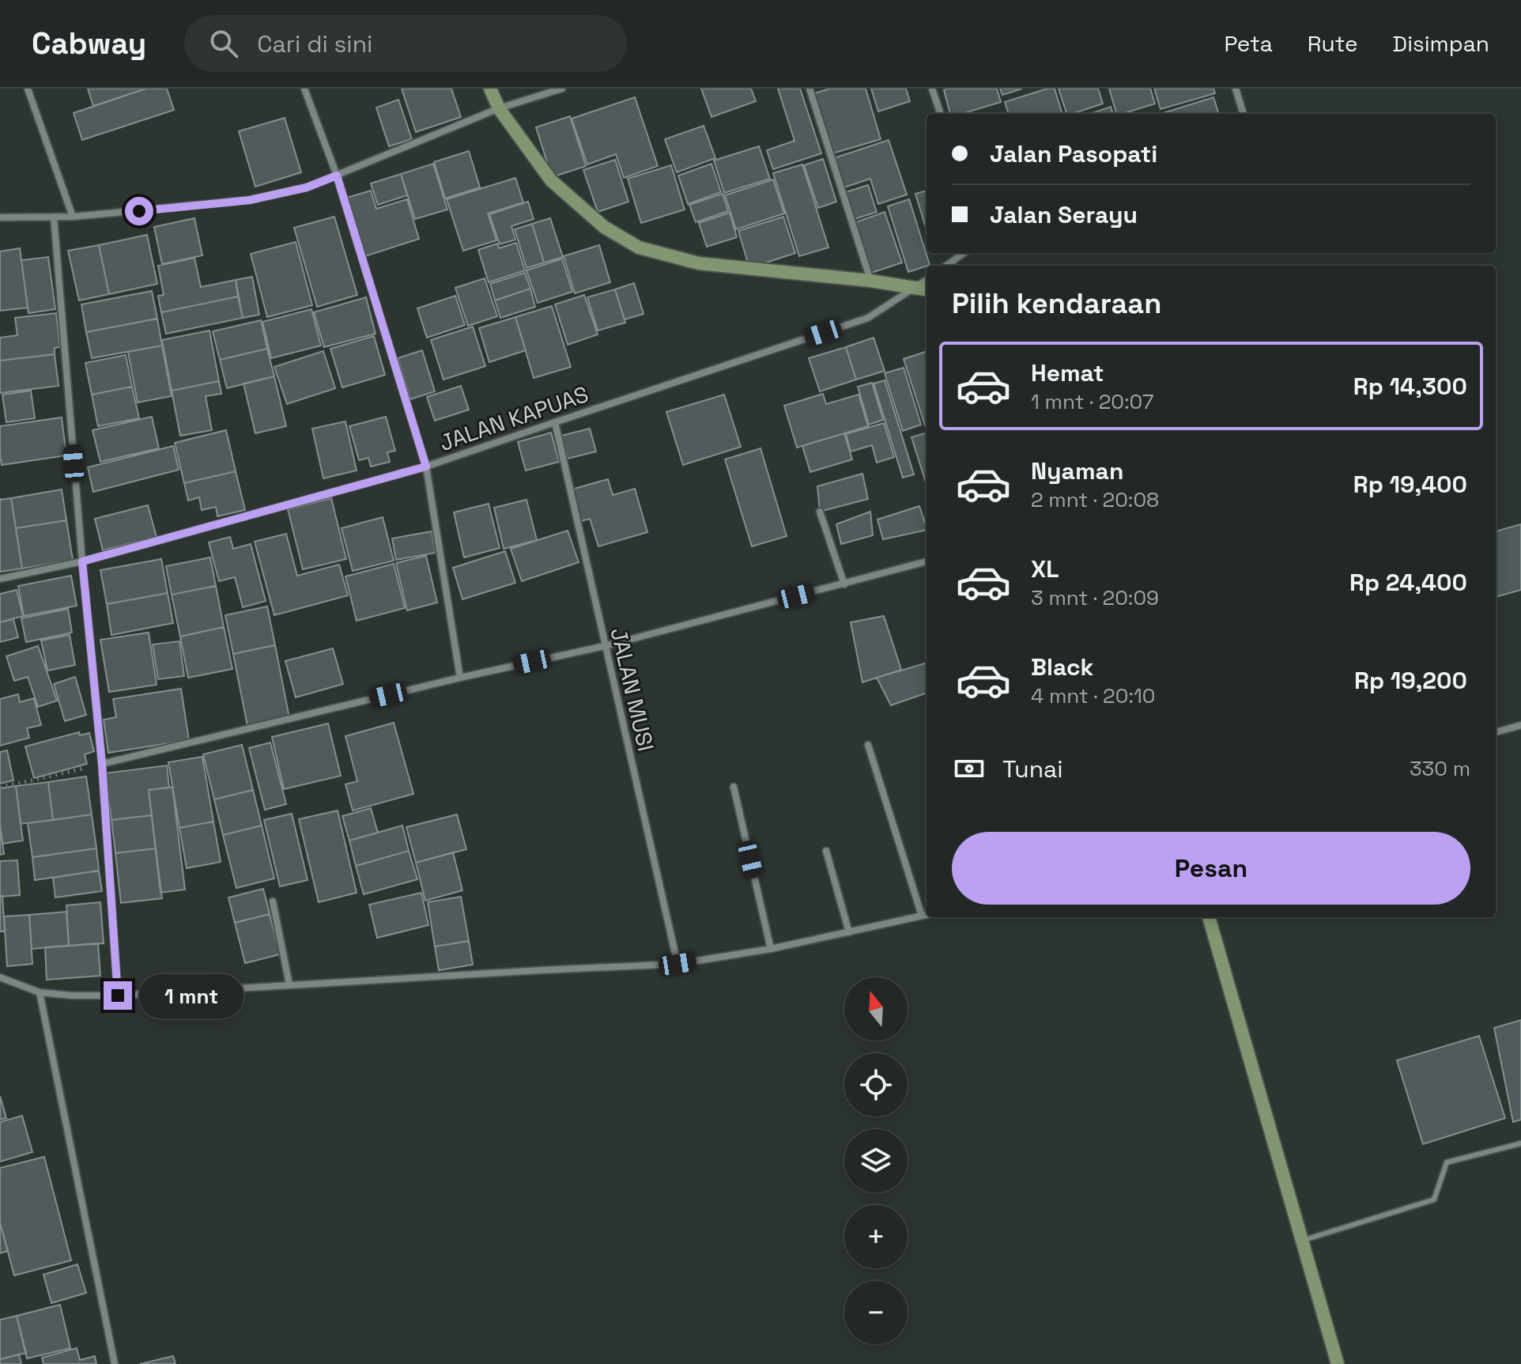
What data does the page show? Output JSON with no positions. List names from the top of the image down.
{
  "streets": {
    "street": ["JALAN KAPUAS", "JALAN MUSI"]
  },
  "crossings": [
    ["JALAN KAPUAS", "JALAN MUSI"]
  ],
  "north": "top",
  "page": {
    "header": "Cabway",
    "search": "Cari di sini",
    "nav": ["Peta", "Rute", "Disimpan"],
    "banner": ["Jalan Pasopati", "Jalan Serayu"],
    "heading": "Pilih kendaraan",
    "list": [
      {
        "name": "Hemat",
        "note": "1 mnt · 20:07",
        "value": "Rp 14,300"
      },
      {
        "name": "Nyaman",
        "note": "2 mnt · 20:08",
        "value": "Rp 19,400"
      },
      {
        "name": "XL",
        "note": "3 mnt · 20:09",
        "value": "Rp 24,400"
      },
      {
        "name": "Black",
        "note": "4 mnt · 20:10",
        "value": "Rp 19,200"
      }
    ],
    "pay": ["Tunai", "330 m"],
    "buttons": "Pesan",
    "bubble": "1 mnt",
    "map_buttons": ["+", "−"]
  }
}
